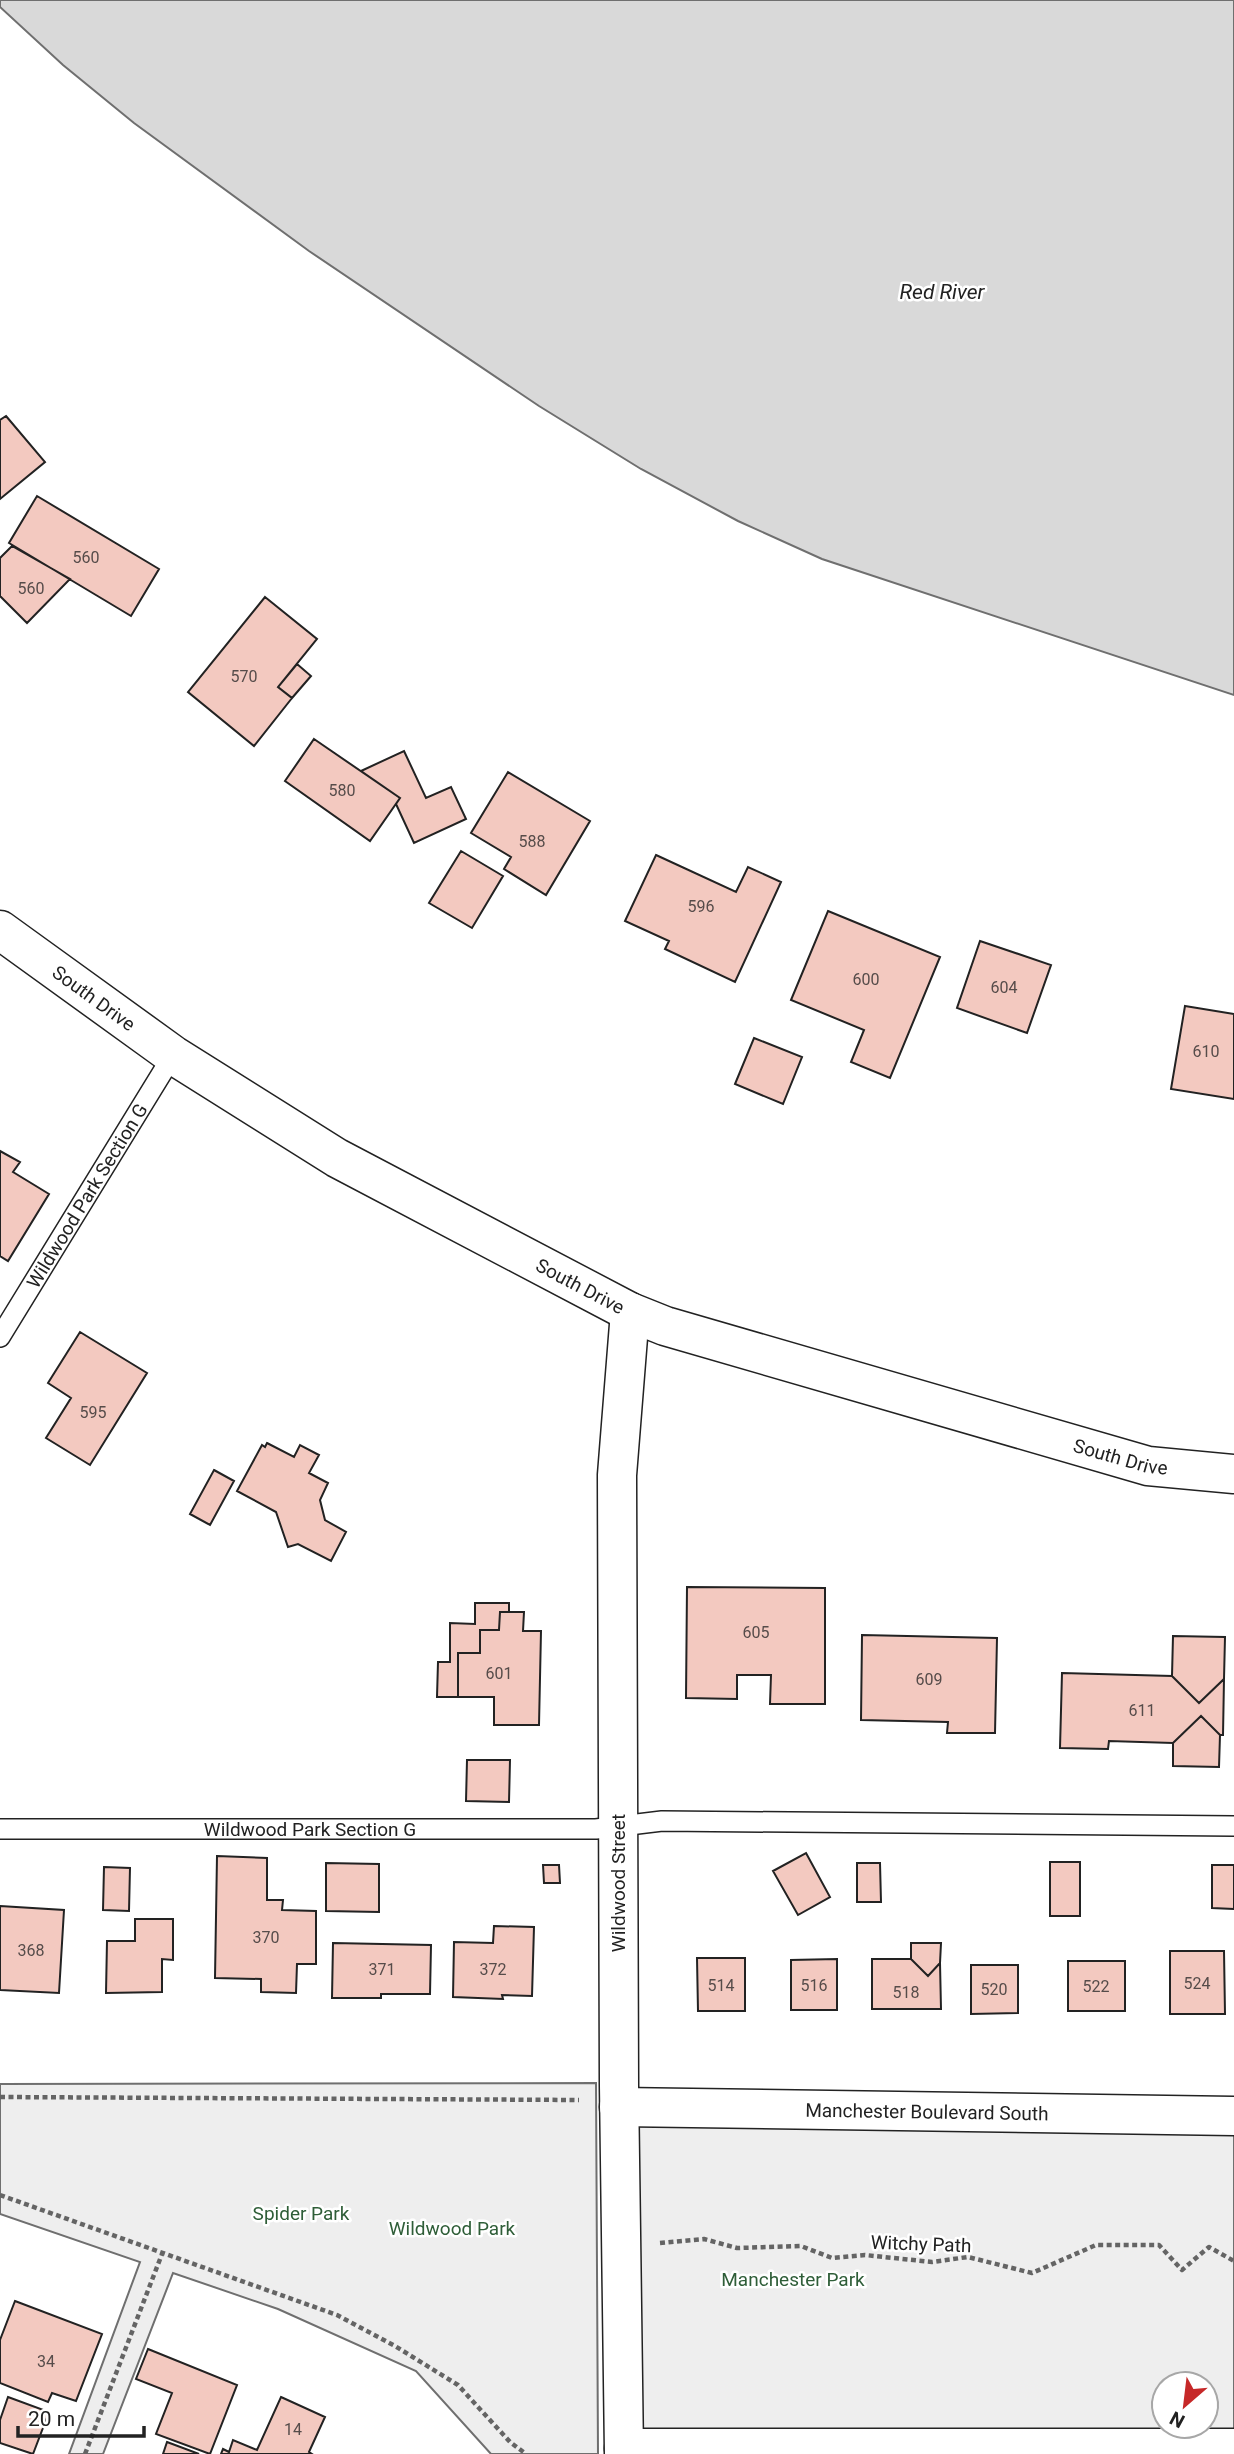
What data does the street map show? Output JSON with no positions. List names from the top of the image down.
{
  "streets": {
    "street": ["South Drive", "Wildwood Street", "Manchester Boulevard South"],
    "lane": ["Wildwood Park Section G"],
    "path": ["Witchy Path"]
  },
  "crossings": [
    ["South Drive", "Wildwood Park Section G"],
    ["South Drive", "Wildwood Street"],
    ["Wildwood Park Section G", "Wildwood Street"],
    ["Wildwood Street", "Manchester Boulevard South"],
    ["Wildwood Street", "Witchy Path"]
  ],
  "water": ["Red River"],
  "parks": ["Spider Park", "Wildwood Park", "Manchester Park"],
  "house_numbers": [
    "560",
    "560",
    "570",
    "580",
    "588",
    "596",
    "600",
    "604",
    "610",
    "595",
    "605",
    "601",
    "609",
    "611",
    "370",
    "368",
    "371",
    "372",
    "524",
    "514",
    "516",
    "522",
    "520",
    "518",
    "34",
    "14"
  ],
  "scale_bar": "20 m",
  "north": "bottom left"
}
